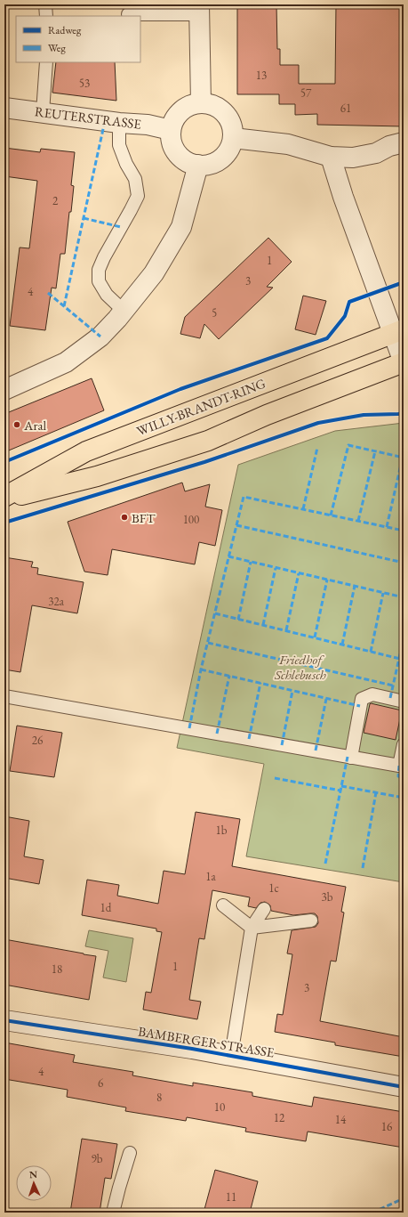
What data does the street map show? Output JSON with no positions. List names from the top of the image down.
{
  "streets": {
    "main road": ["WILLY-BRANDT-RING"],
    "street": ["REUTERSTRASSE", "BAMBERGER STRASSE"]
  },
  "parks": ["Friedhof Schlebusch"],
  "places": ["Aral", "BFT"],
  "house_numbers": [
    "13",
    "53",
    "57",
    "61",
    "2",
    "1",
    "3",
    "4",
    "5",
    "100",
    "32a",
    "26",
    "1b",
    "1a",
    "1c",
    "3b",
    "1d",
    "1",
    "18",
    "3",
    "4",
    "6",
    "8",
    "10",
    "12",
    "14",
    "16",
    "9b",
    "11"
  ],
  "legend": ["Radweg", "Weg"],
  "north": "top"
}
